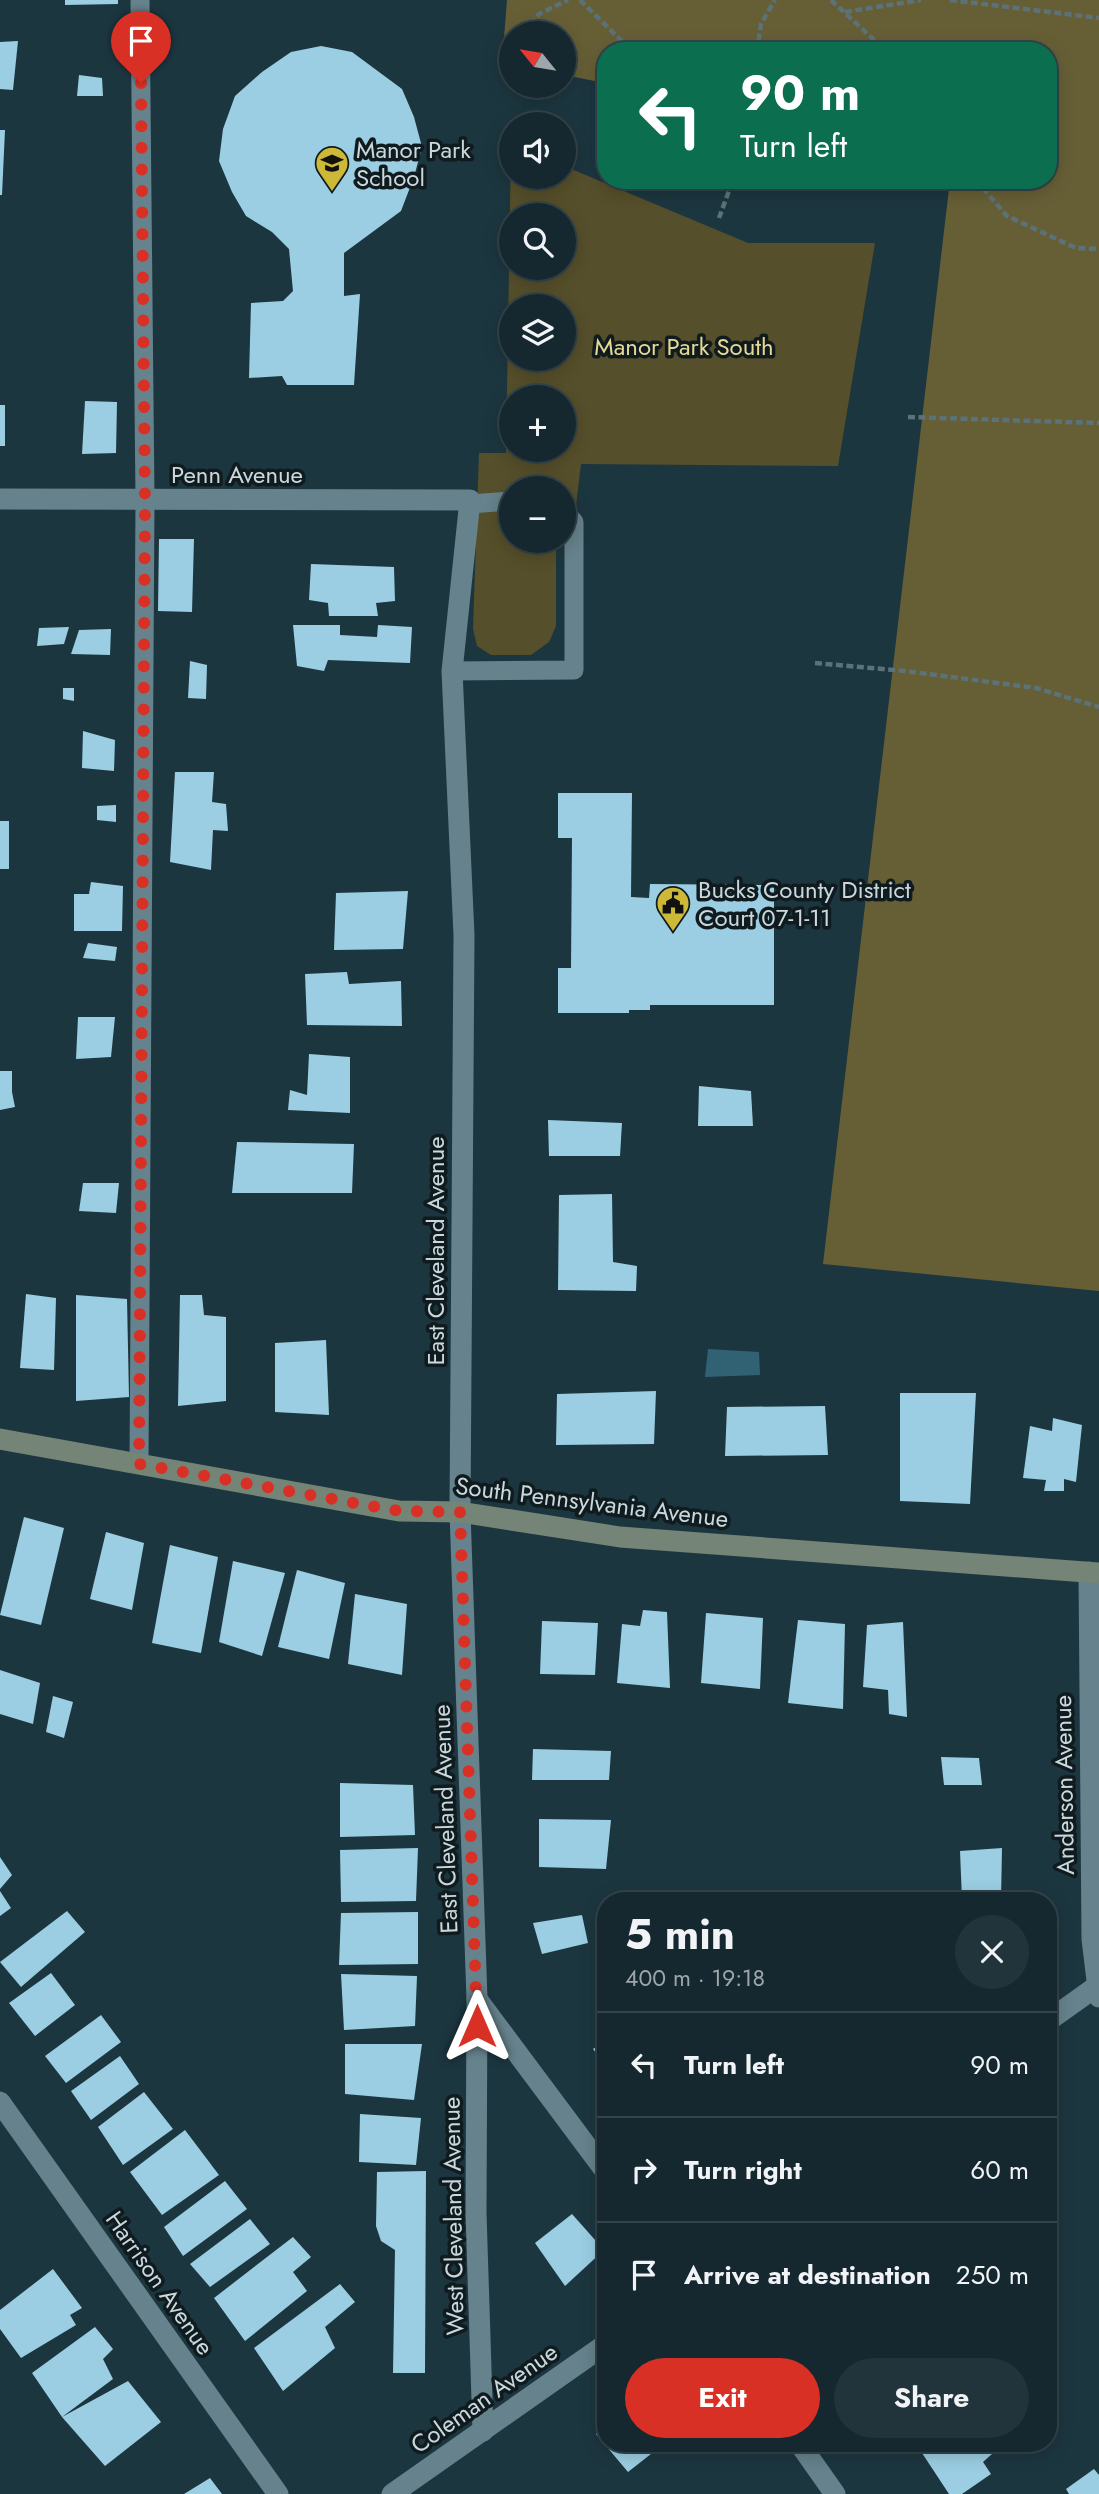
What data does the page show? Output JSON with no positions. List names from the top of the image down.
{
  "streets": {
    "main road": ["South Pennsylvania Avenue"],
    "street": [
      "Penn Avenue",
      "East Cleveland Avenue",
      "Anderson Avenue",
      "West Cleveland Avenue",
      "Harrison Avenue",
      "Coleman Avenue"
    ]
  },
  "crossings": [
    ["Penn Avenue", "East Cleveland Avenue"],
    ["East Cleveland Avenue", "South Pennsylvania Avenue"],
    ["East Cleveland Avenue", "West Cleveland Avenue"],
    ["South Pennsylvania Avenue", "Anderson Avenue"],
    ["West Cleveland Avenue", "Coleman Avenue"]
  ],
  "parks": ["Manor Park South"],
  "places": {
    "school or university": ["Manor Park School"],
    "public building": ["Bucks County District Court 07-1-11"]
  },
  "north": "top left",
  "page": {
    "map_buttons": ["+", "−"],
    "turn": ["90 m", "Turn left"],
    "heading": ["5 min", "400 m · 19:18"],
    "list": [
      {
        "name": "Turn left",
        "value": "90 m"
      },
      {
        "name": "Turn right",
        "value": "60 m"
      },
      {
        "name": "Arrive at destination",
        "value": "250 m"
      }
    ],
    "buttons": ["Exit", "Share"]
  }
}
